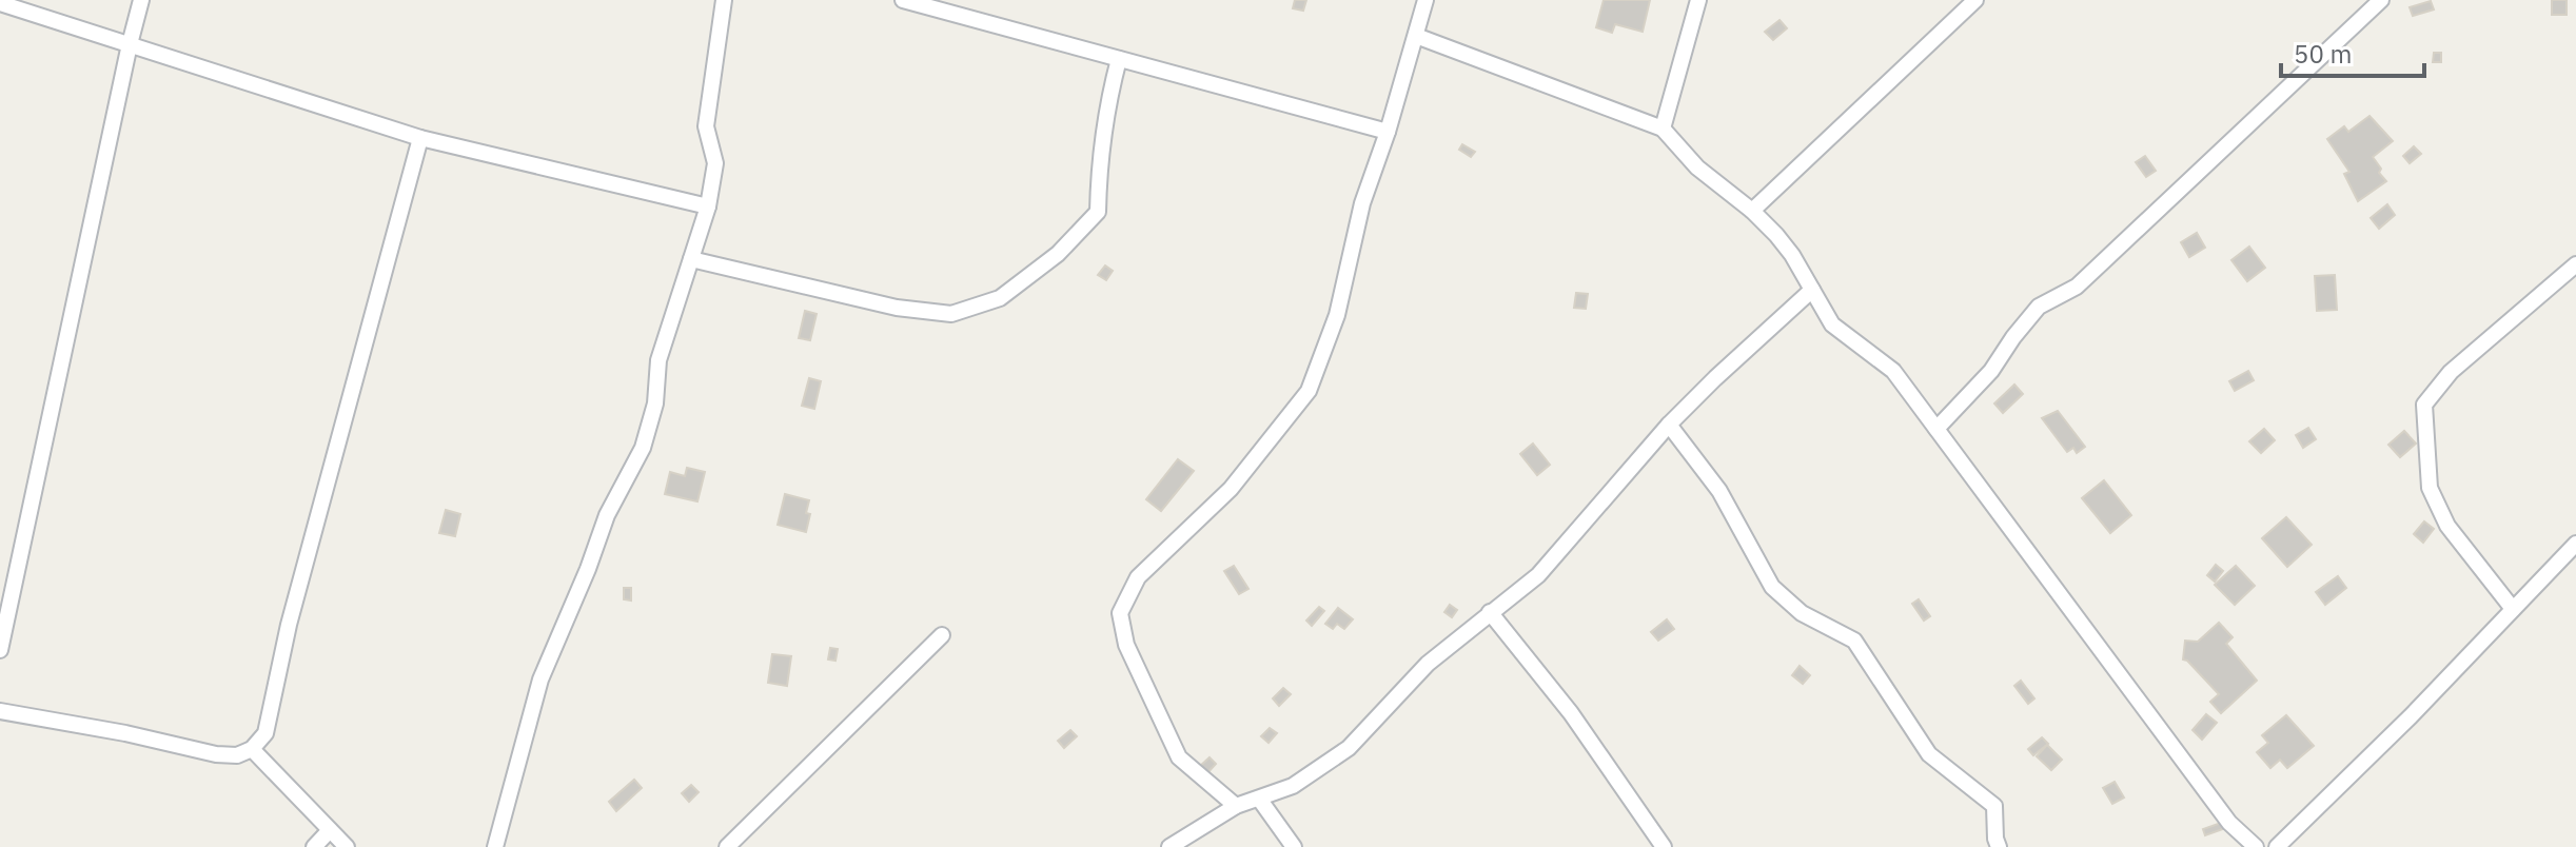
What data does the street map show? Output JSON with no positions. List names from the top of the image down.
{
  "scale_bar": "50 m"
}
